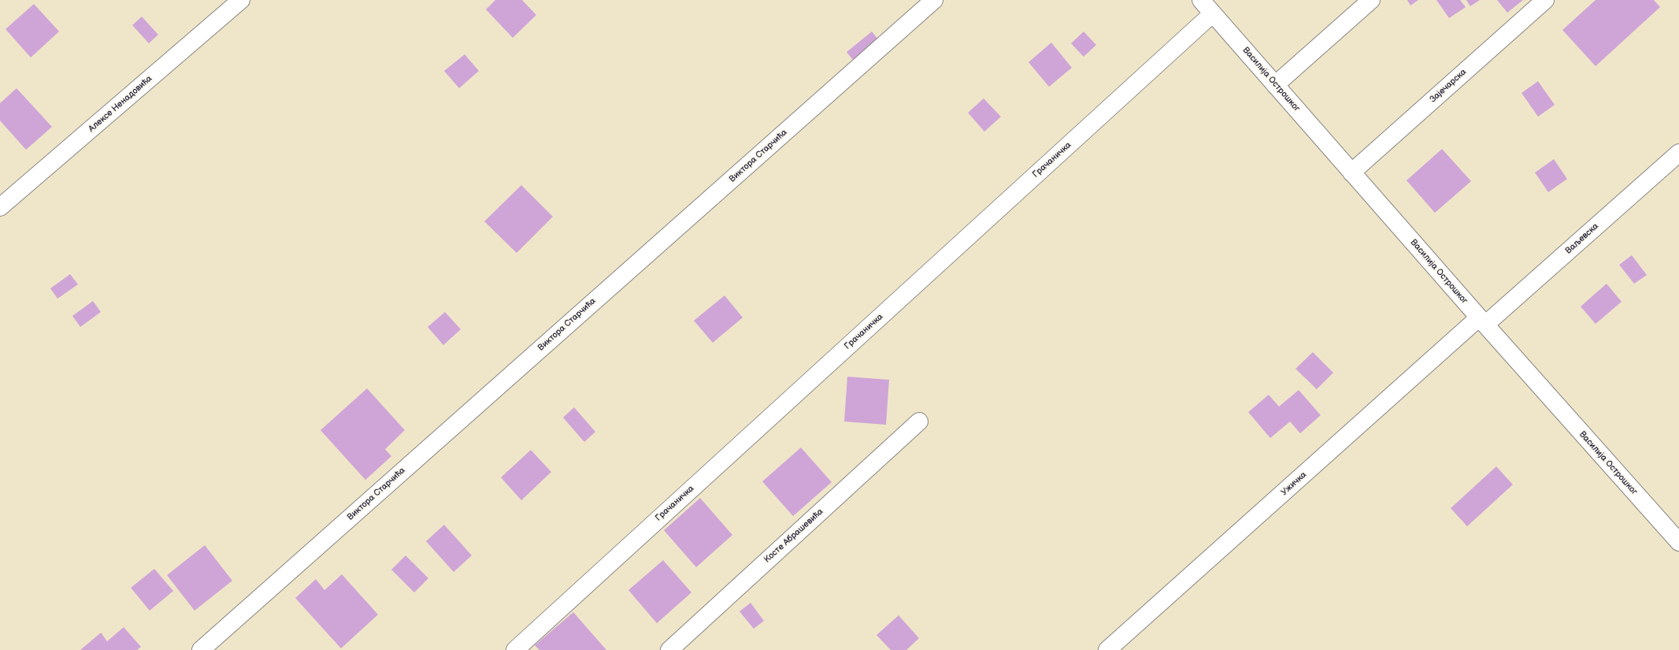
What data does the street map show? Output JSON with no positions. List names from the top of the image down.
{
  "streets": {
    "street": [
      "Василија Острошког",
      "Зајечарска",
      "Алексе Ненадовића",
      "Виктора Старчића",
      "Грачаничка",
      "Ваљевска",
      "Ужичка",
      "Косте Абрашевића"
    ]
  },
  "crossings": [
    ["Василија Острошког", "Зајечарска"],
    ["Василија Острошког", "Грачаничка"],
    ["Василија Острошког", "Ваљевска"],
    ["Василија Острошког", "Ужичка"],
    ["Ваљевска", "Ужичка"]
  ]
}
